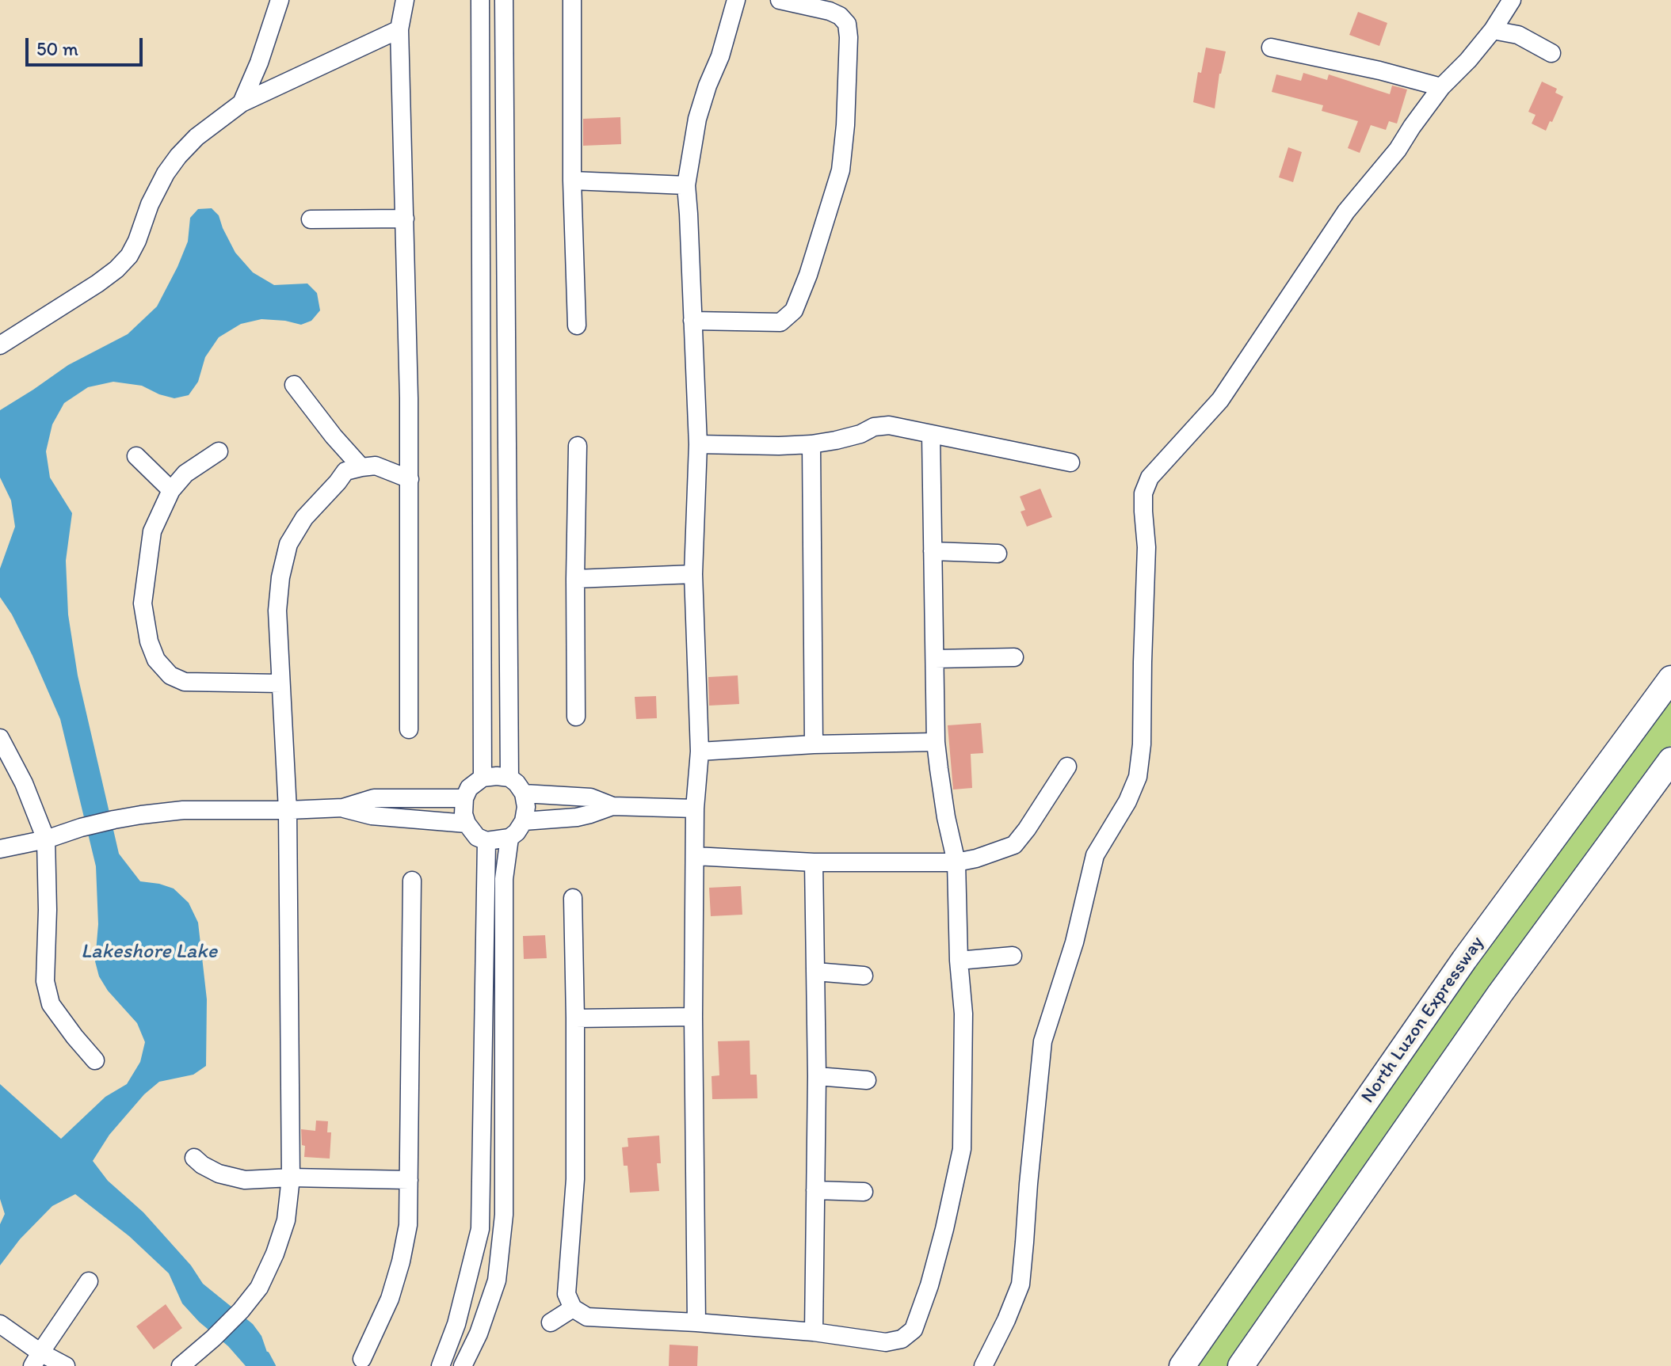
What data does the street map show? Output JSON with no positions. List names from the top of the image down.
{
  "streets": {
    "highway": ["North Luzon Expressway"]
  },
  "water": ["Lakeshore Lake"],
  "scale_bar": "50 m"
}
